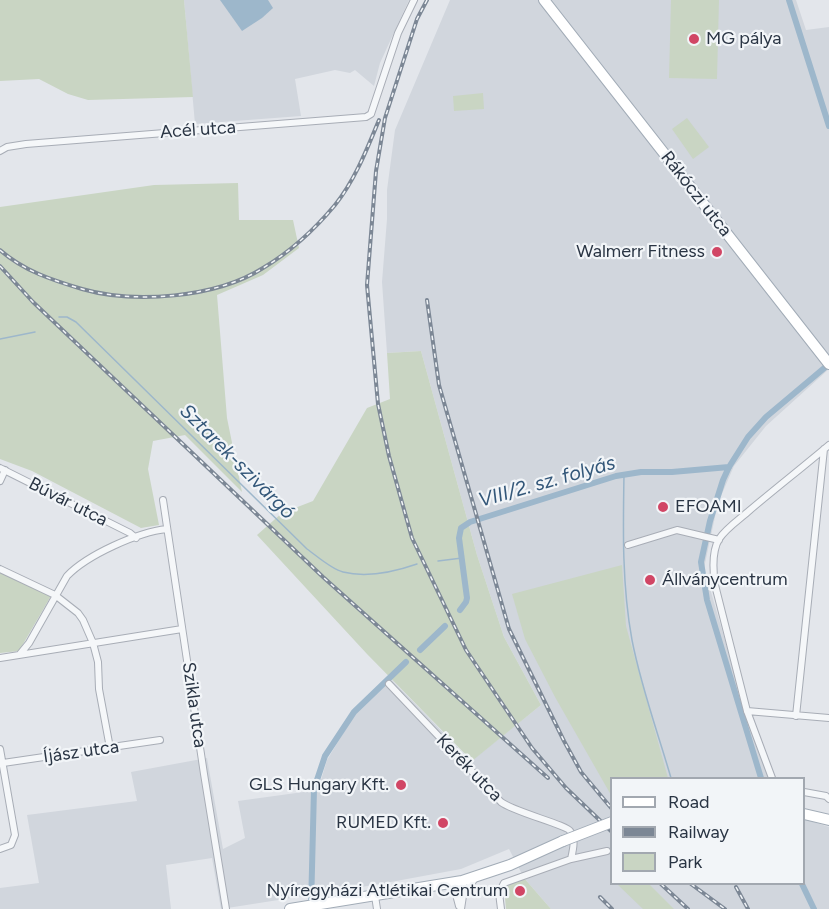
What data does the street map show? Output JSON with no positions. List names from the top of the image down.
{
  "streets": {
    "main road": ["Rákóczi utca"],
    "street": [
      "Acél utca",
      "Búvár utca",
      "Szikla utca",
      "Íjász utca",
      "Kerék utca"
    ]
  },
  "crossings": [
    ["Búvár utca", "Szikla utca"]
  ],
  "water": ["Sztarek-szivárgó", "VIII/2. sz. folyás"],
  "places": [
    "MG pálya",
    "Walmerr Fitness",
    "EFOAMI",
    "Állványcentrum",
    "GLS Hungary Kft.",
    "RUMED Kft.",
    "Nyíregyházi Atlétikai Centrum"
  ],
  "legend": ["Road", "Railway", "Park"]
}
